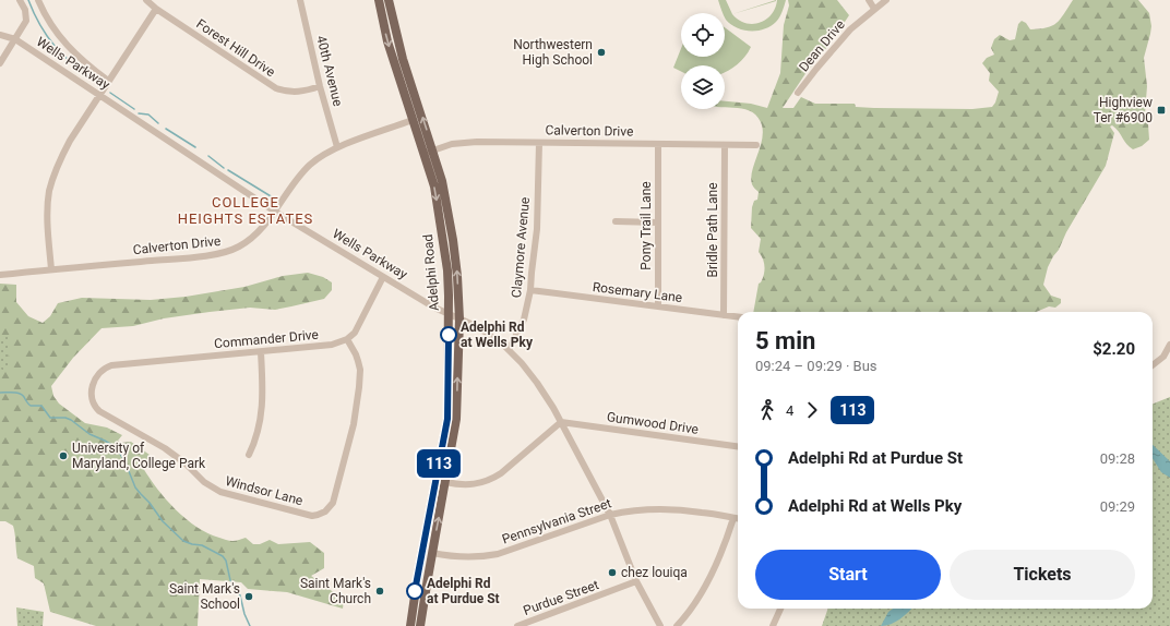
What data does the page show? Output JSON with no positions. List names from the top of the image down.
{
  "streets": {
    "main road": ["Adelphi Road"],
    "street": [
      "Dean Drive",
      "Forest Hill Drive",
      "Wells Parkway",
      "40th Avenue",
      "Calverton Drive",
      "Pony Trail Lane",
      "Bridle Path Lane",
      "Claymore Avenue",
      "Rosemary Lane",
      "Commander Drive",
      "Gumwood Drive",
      "Windsor Lane",
      "Pennsylvania Street",
      "Purdue Street"
    ]
  },
  "crossings": [
    ["Forest Hill Drive", "40th Avenue"],
    ["Wells Parkway", "Calverton Drive"],
    ["Wells Parkway", "Claymore Avenue"],
    ["Wells Parkway", "Adelphi Road"],
    ["Wells Parkway", "Gumwood Drive"],
    ["Wells Parkway", "Pennsylvania Street"],
    ["Wells Parkway", "Purdue Street"],
    ["40th Avenue", "Calverton Drive"],
    ["Calverton Drive", "Pony Trail Lane"],
    ["Calverton Drive", "Bridle Path Lane"],
    ["Calverton Drive", "Claymore Avenue"],
    ["Calverton Drive", "Adelphi Road"],
    ["Pony Trail Lane", "Rosemary Lane"],
    ["Bridle Path Lane", "Rosemary Lane"],
    ["Claymore Avenue", "Rosemary Lane"],
    ["Adelphi Road", "Pennsylvania Street"],
    ["Commander Drive", "Windsor Lane"]
  ],
  "districts": ["COLLEGE HEIGHTS ESTATES"],
  "places": {
    "other": [
      "Northwestern High School",
      "Adelphi Rd at Wells Pky",
      "University of Maryland, College Park",
      "chez louiqa",
      "Saint Mark's Church",
      "Adelphi Rd at Purdue St",
      "Saint Mark's School"
    ],
    "transit": ["Highview Ter #6900"]
  },
  "lines": ["bus line 113"],
  "page": {
    "on_map": "113",
    "heading": ["5 min", "09:24 – 09:29 · Bus", "$2.20"],
    "legs": ["4", "113"],
    "list": [
      {
        "name": "Adelphi Rd at Purdue St",
        "value": "09:28"
      },
      {
        "name": "Adelphi Rd at Wells Pky",
        "value": "09:29"
      }
    ],
    "buttons": ["Start", "Tickets"]
  }
}
